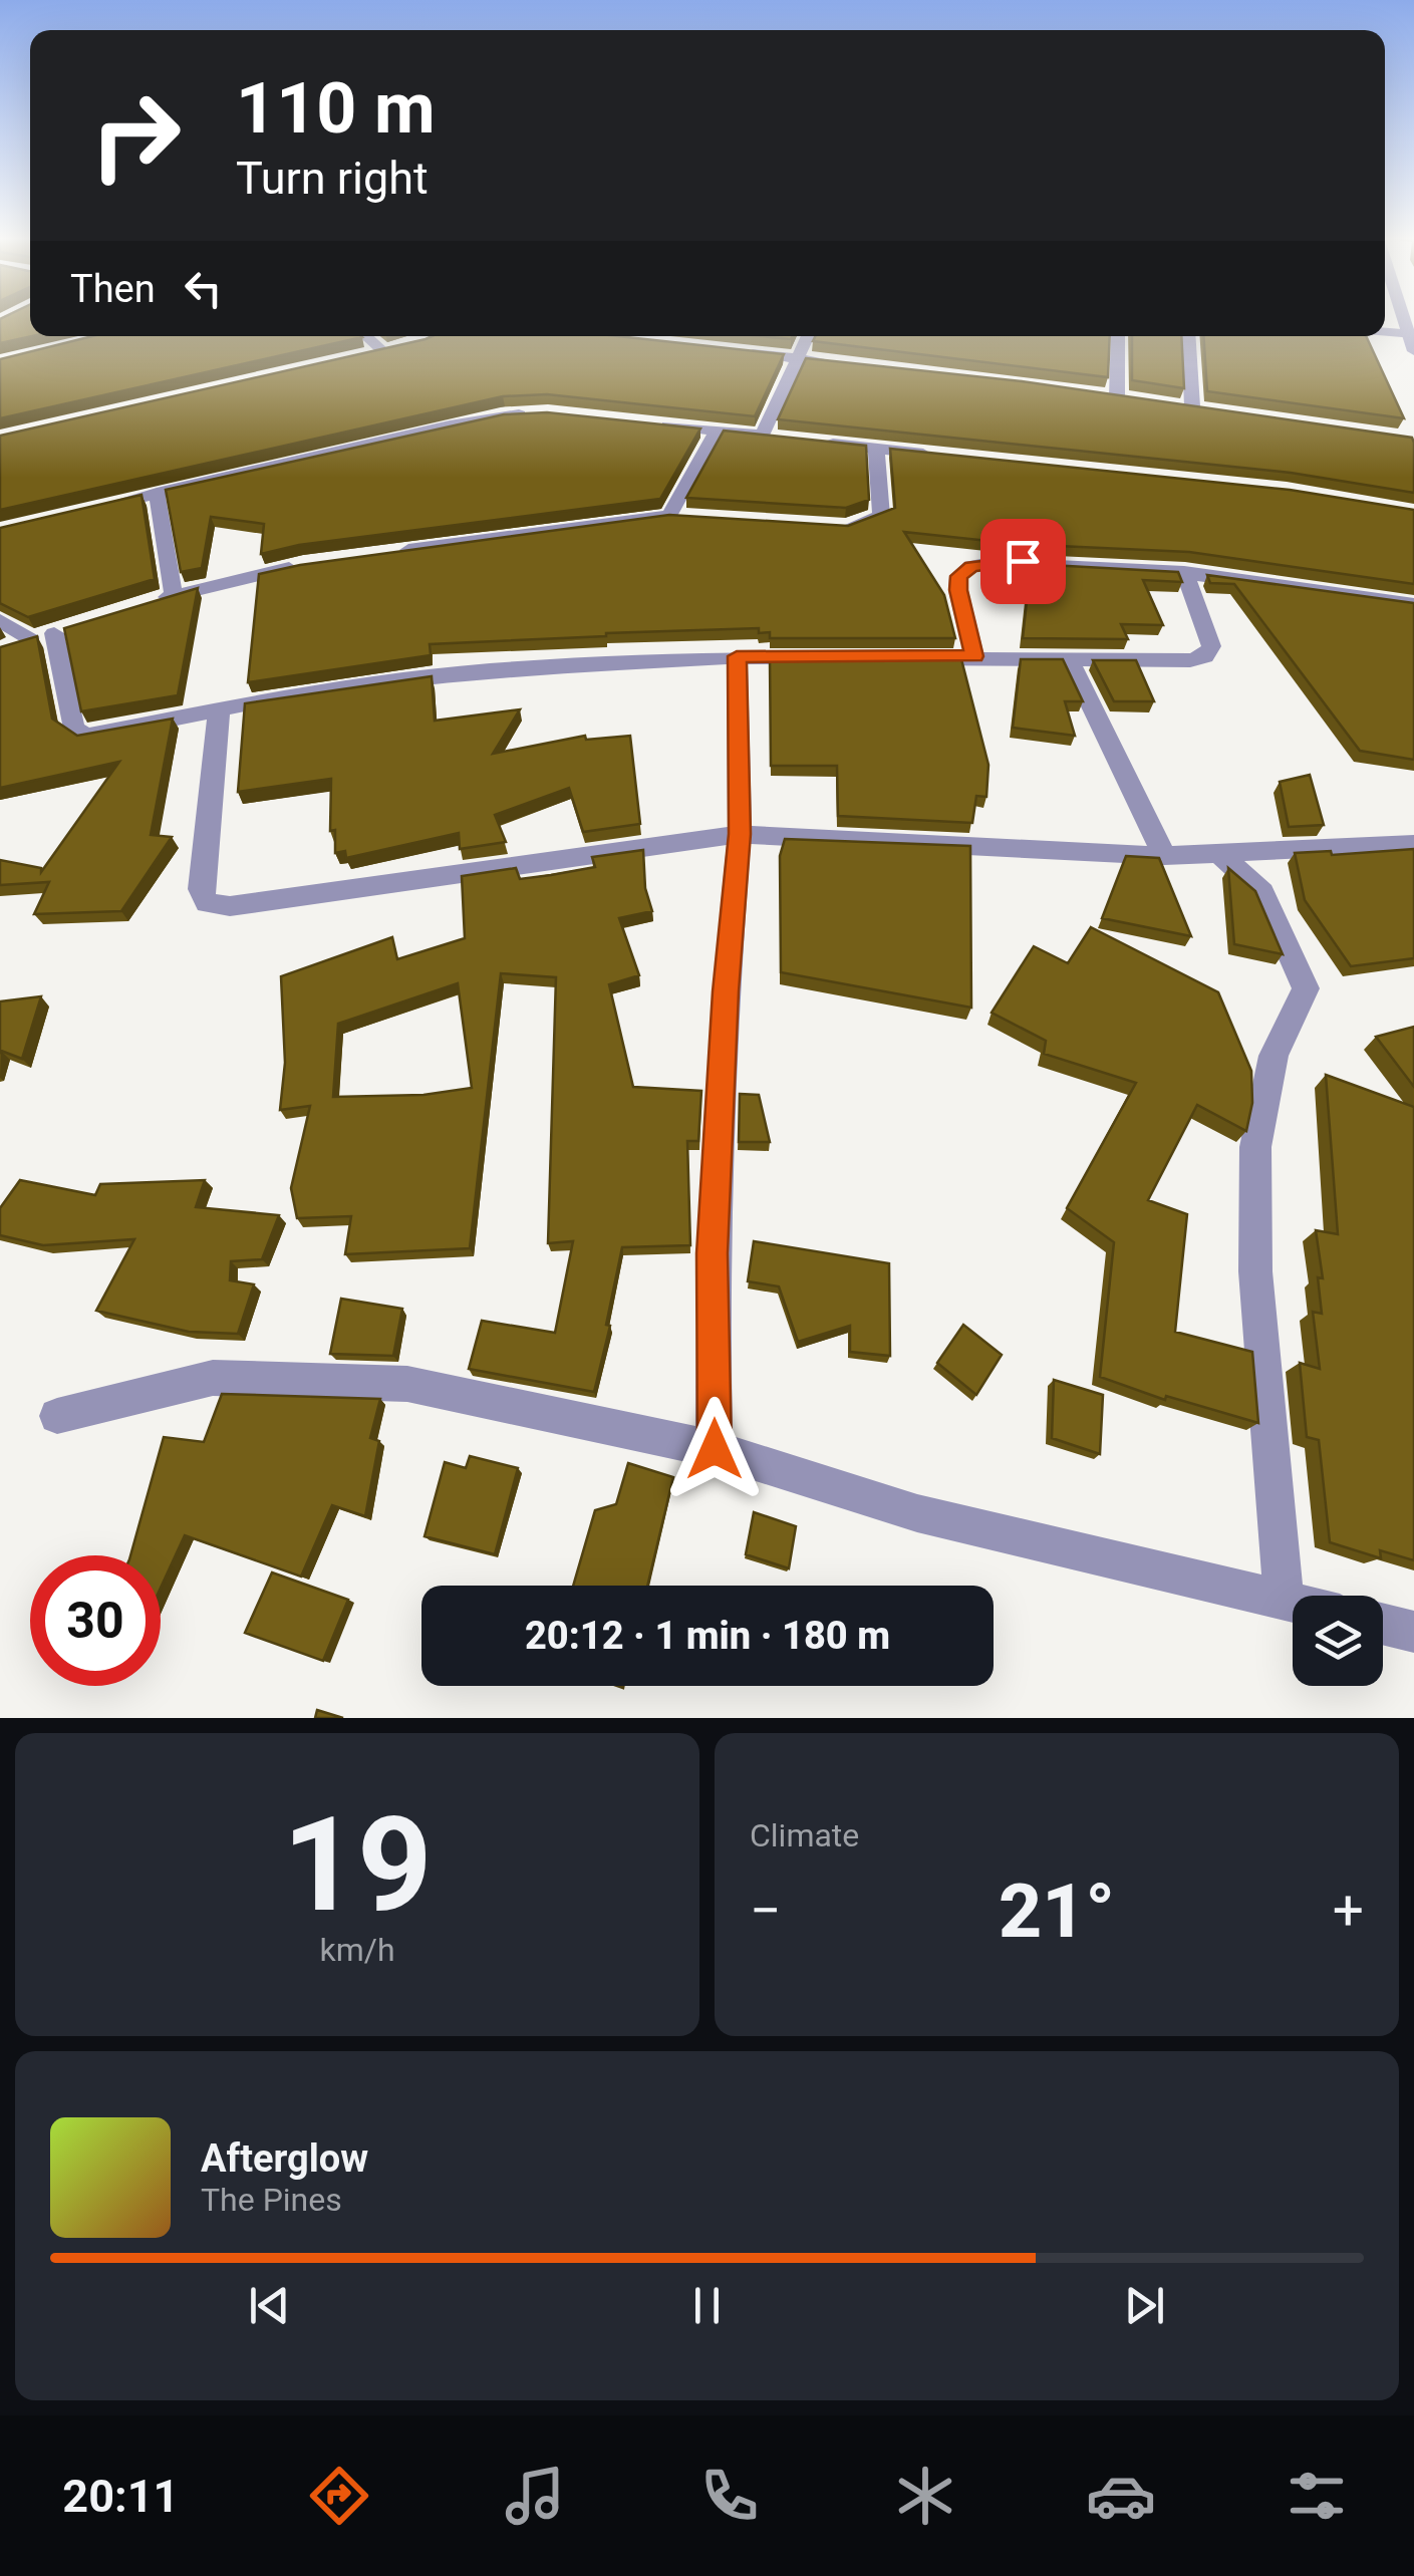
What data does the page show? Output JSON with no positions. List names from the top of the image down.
{
  "page": {
    "turn": ["110 m", "Turn right"],
    "then": "Then",
    "limit": "30",
    "trip": "20:12 · 1 min · 180 m",
    "tile": [
      ["19", "km/h"],
      "Climate"
    ],
    "heat": ["−", "21°", "+"],
    "song": ["Afterglow", "The Pines"],
    "tabs": "20:11"
  }
}
